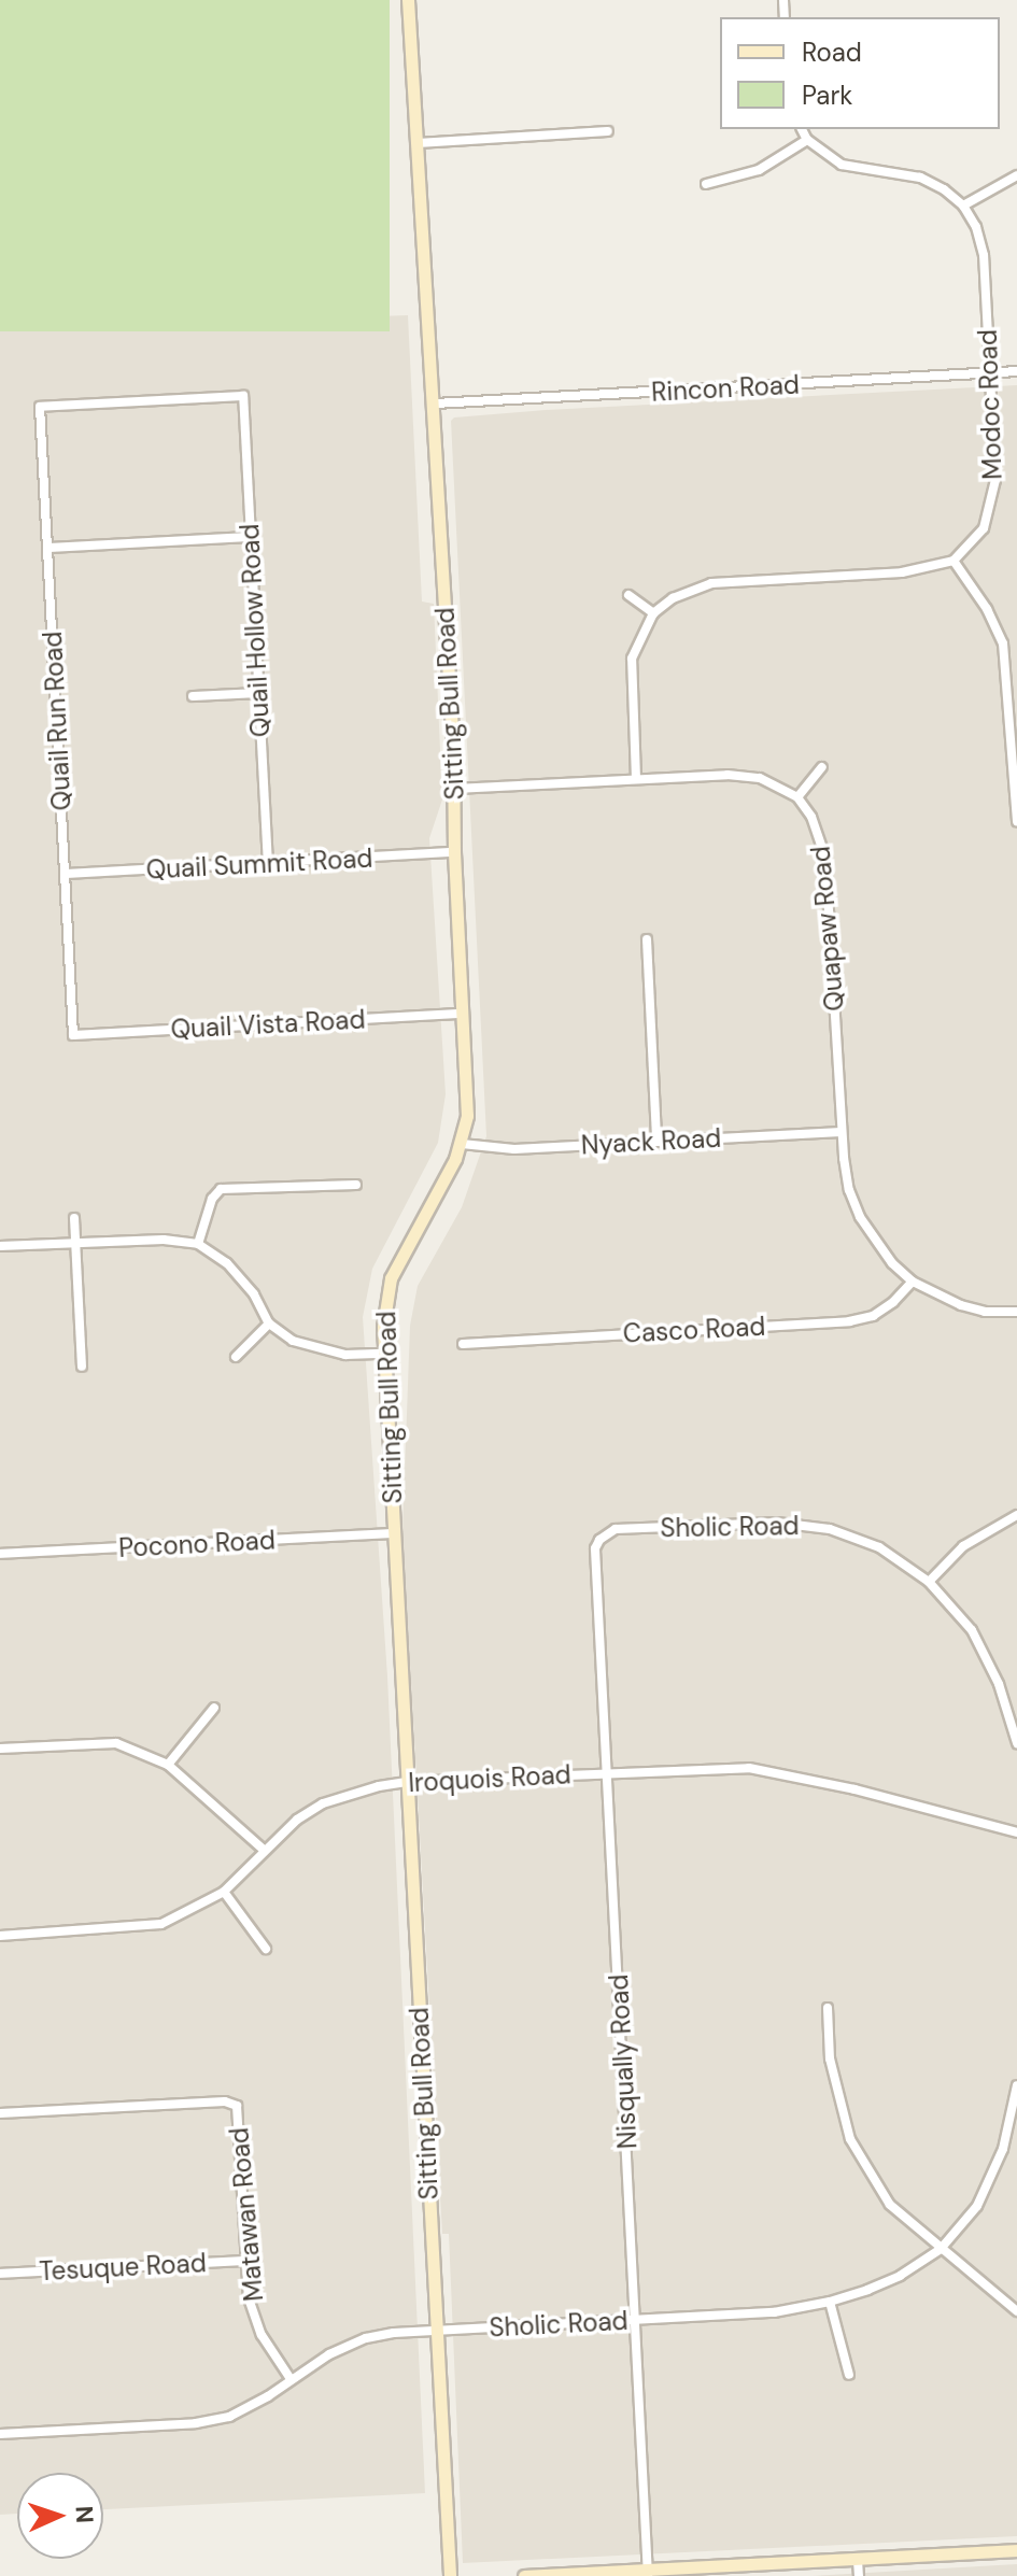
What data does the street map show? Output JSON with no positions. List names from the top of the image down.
{
  "streets": {
    "street": [
      "Rincon Road",
      "Modoc Road",
      "Quail Hollow Road",
      "Sitting Bull Road",
      "Quail Run Road",
      "Quail Summit Road",
      "Quapaw Road",
      "Quail Vista Road",
      "Nyack Road",
      "Casco Road",
      "Sholic Road",
      "Pocono Road",
      "Iroquois Road",
      "Nisqually Road",
      "Matawan Road",
      "Tesuque Road"
    ]
  },
  "crossings": [
    ["Rincon Road", "Modoc Road"],
    ["Rincon Road", "Sitting Bull Road"],
    ["Quail Hollow Road", "Quail Run Road"],
    ["Quail Hollow Road", "Quail Summit Road"],
    ["Sitting Bull Road", "Quail Summit Road"],
    ["Sitting Bull Road", "Quail Vista Road"],
    ["Sitting Bull Road", "Nyack Road"],
    ["Sitting Bull Road", "Sholic Road"],
    ["Sitting Bull Road", "Pocono Road"],
    ["Sitting Bull Road", "Iroquois Road"],
    ["Quail Run Road", "Quail Summit Road"],
    ["Quail Run Road", "Quail Vista Road"],
    ["Quapaw Road", "Nyack Road"],
    ["Quapaw Road", "Casco Road"],
    ["Sholic Road", "Nisqually Road"],
    ["Sholic Road", "Matawan Road"],
    ["Iroquois Road", "Nisqually Road"],
    ["Matawan Road", "Tesuque Road"]
  ],
  "legend": ["Road", "Park"],
  "north": "right"
}
